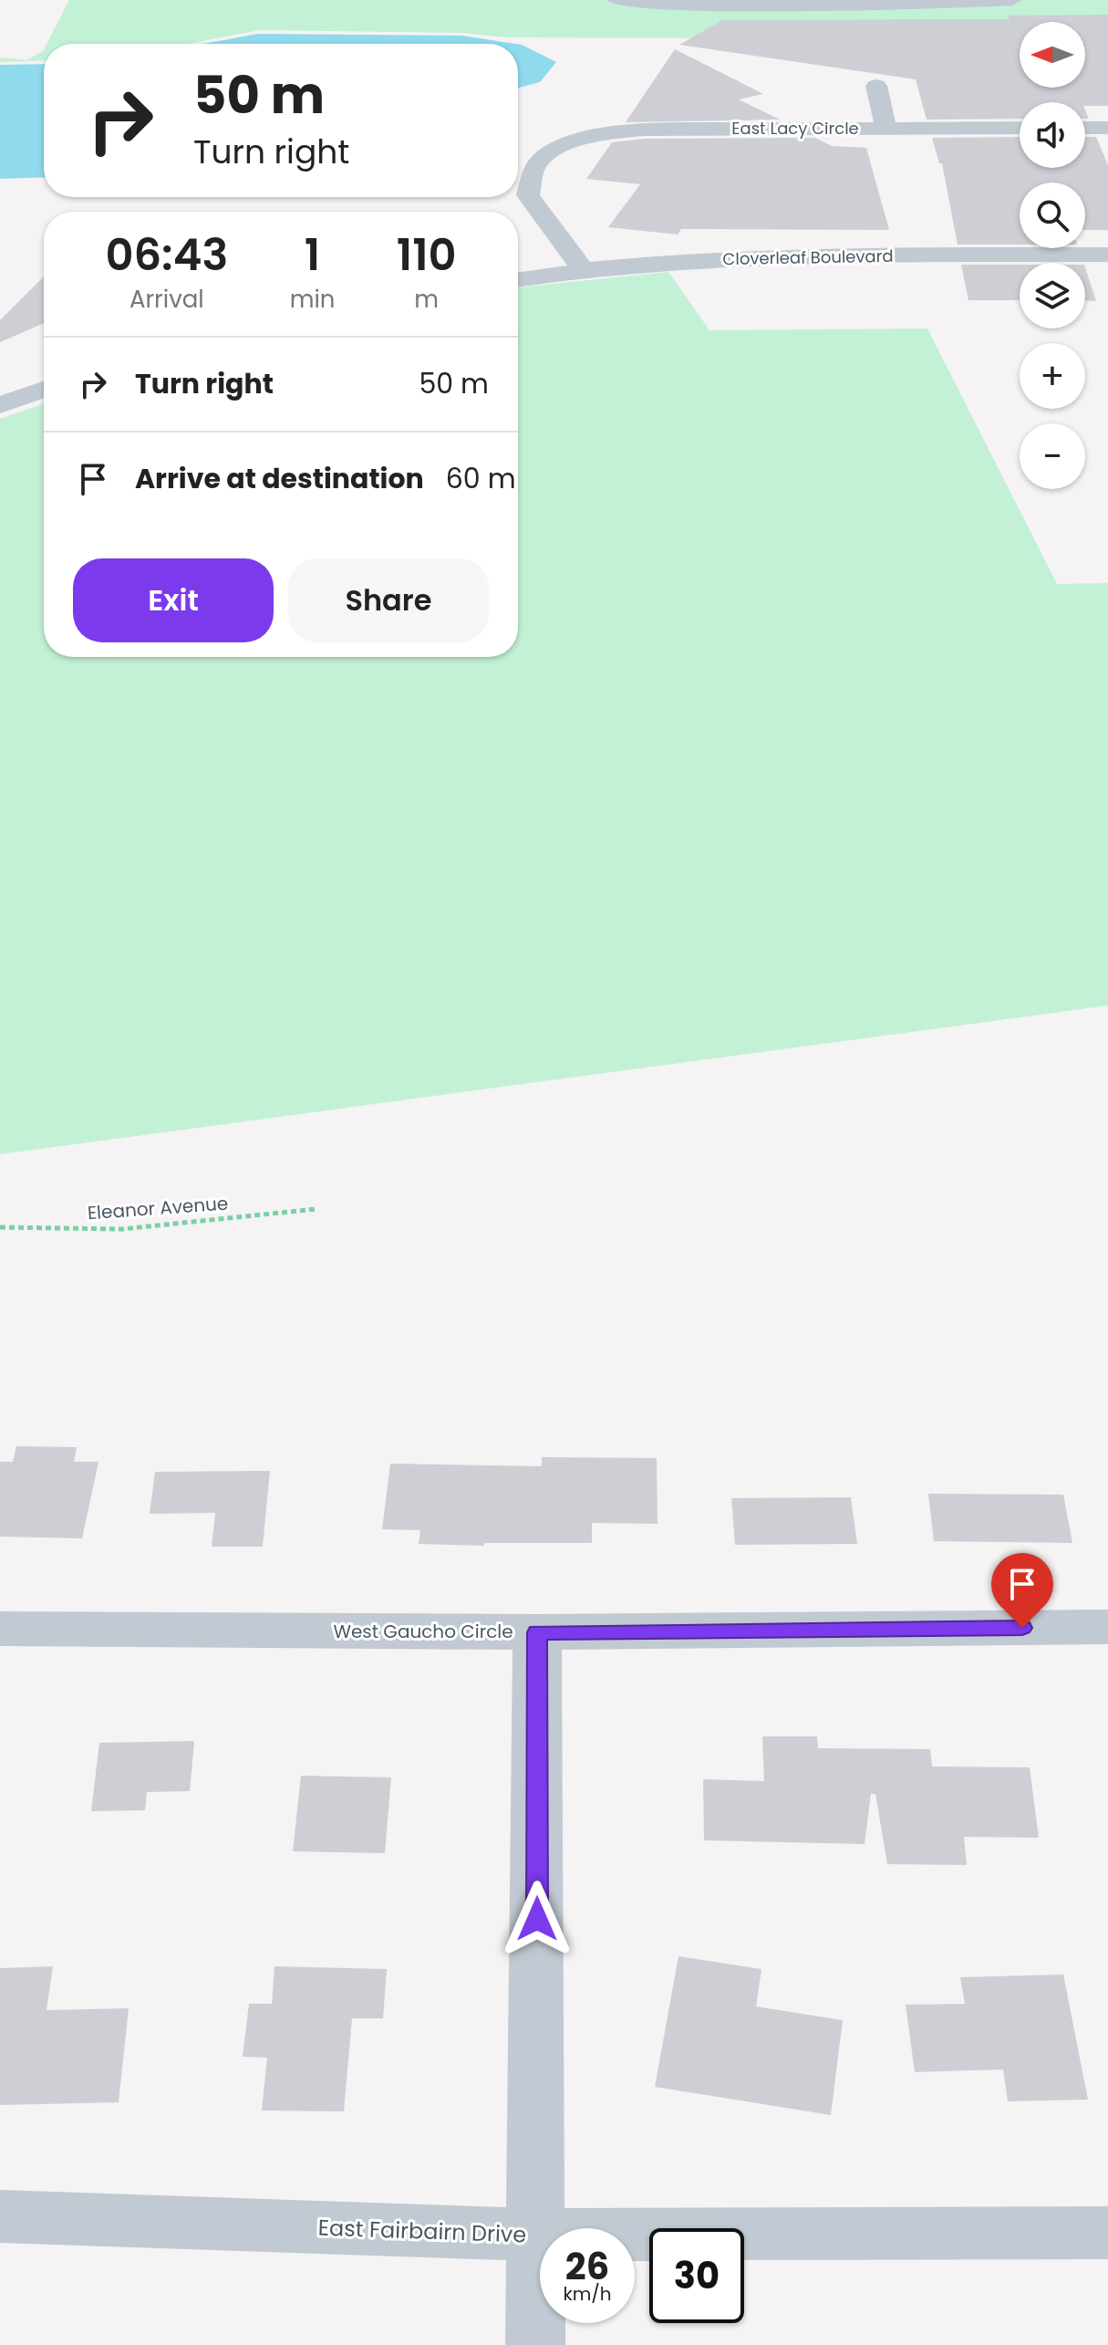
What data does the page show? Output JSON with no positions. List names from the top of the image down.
{
  "streets": {
    "street": [
      "East Lacy Circle",
      "Cloverleaf Boulevard",
      "West Gaucho Circle",
      "East Fairbairn Drive"
    ],
    "path": ["Eleanor Avenue"]
  },
  "crossings": [
    ["East Lacy Circle", "Cloverleaf Boulevard"]
  ],
  "north": "left",
  "page": {
    "map_buttons": ["+", "−"],
    "turn": ["50 m", "Turn right"],
    "eta": [
      "06:43",
      "Arrival",
      "1",
      "min",
      "110",
      "m"
    ],
    "list": [
      {
        "name": "Turn right",
        "value": "50 m"
      },
      {
        "name": "Arrive at destination",
        "value": "60 m"
      }
    ],
    "buttons": ["Exit", "Share"],
    "speed": "26 km/h",
    "limit": "30"
  }
}
